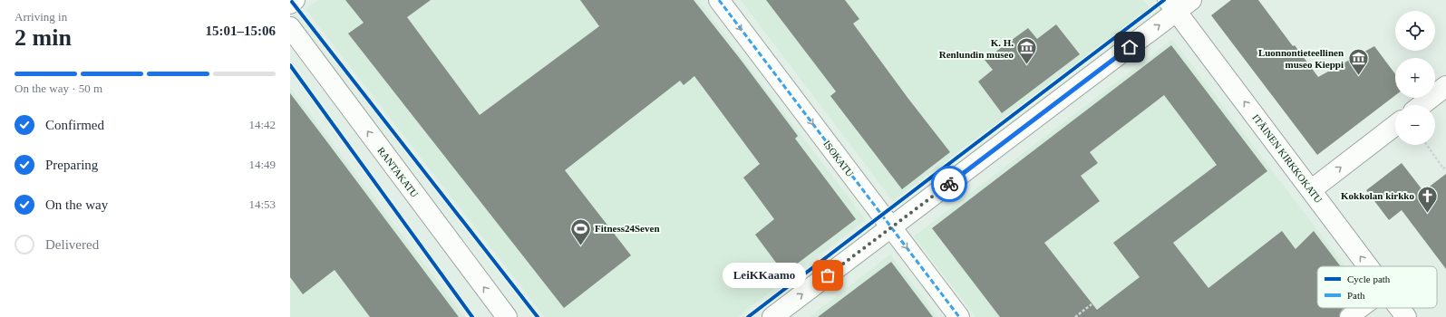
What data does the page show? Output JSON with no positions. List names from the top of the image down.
{
  "streets": {
    "street": ["ISOKATU", "ITÄINEN KIRKKOKATU", "RANTAKATU"]
  },
  "one_way": ["ISOKATU", "ITÄINEN KIRKKOKATU", "RANTAKATU"],
  "places": {
    "museum": ["K. H. Renlundin museo", "Luonnontieteellinen museo Kieppi"],
    "church": ["Kokkolan kirkko"],
    "sports": ["Fitness24Seven"],
    "other": ["LeiKKaamo"]
  },
  "legend": ["Cycle path", "Path"],
  "page": {
    "heading": ["2 min", "Arriving in", "15:01–15:06"],
    "map_buttons": ["+", "−"],
    "bar": "On the way · 50 m",
    "list": [
      ["Confirmed", "14:42"],
      ["Preparing", "14:49"],
      ["On the way", "14:53"],
      "Delivered"
    ],
    "bubble": "LeiKKaamo"
  }
}
